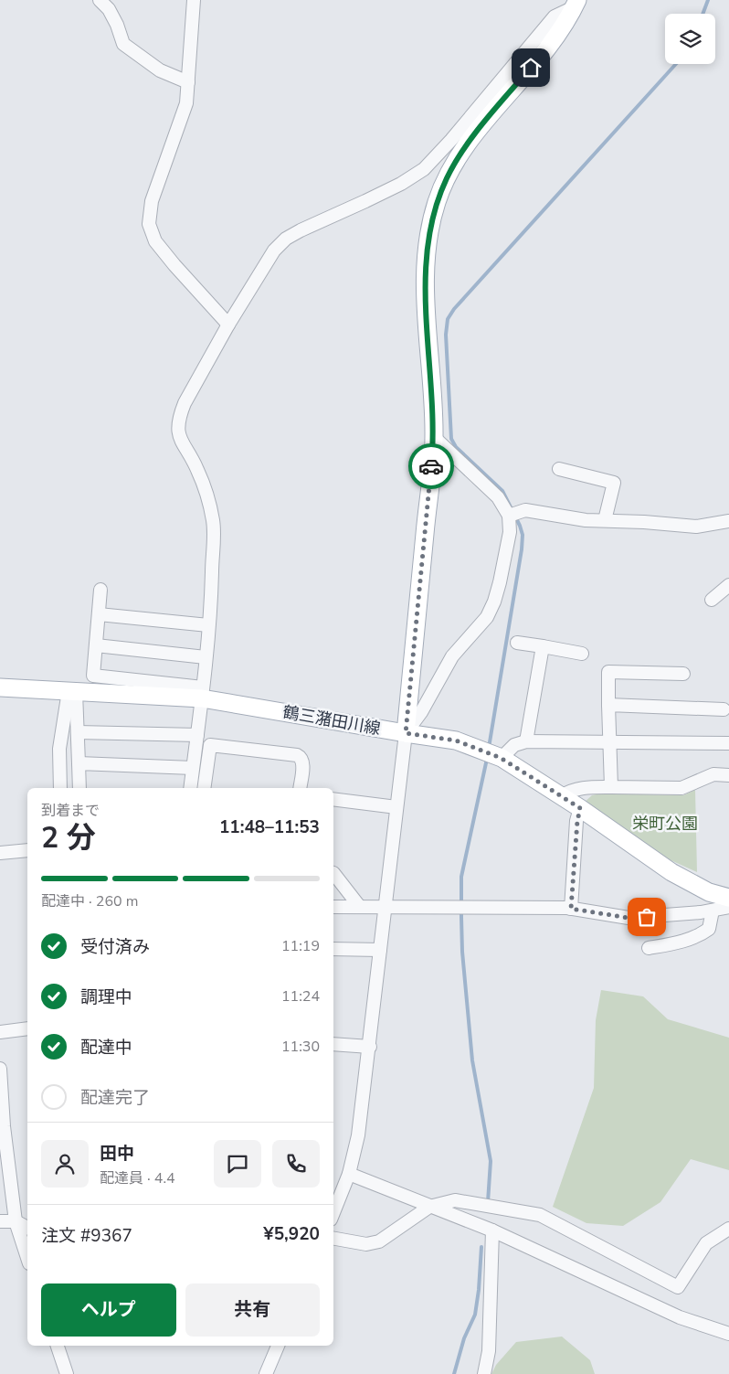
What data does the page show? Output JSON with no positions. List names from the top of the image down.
{
  "streets": {
    "main road": ["鶴三潴田川線"]
  },
  "parks": ["栄町公園"],
  "page": {
    "heading": ["2 分", "到着まで", "11:48–11:53"],
    "panel": [
      "田中",
      "配達員 · 4.4",
      "注文 #9367",
      "¥5,920"
    ],
    "bar": "配達中 · 260 m",
    "list": [
      ["受付済み", "11:19"],
      ["調理中", "11:24"],
      ["配達中", "11:30"],
      "配達完了"
    ],
    "buttons": ["ヘルプ", "共有"]
  }
}
